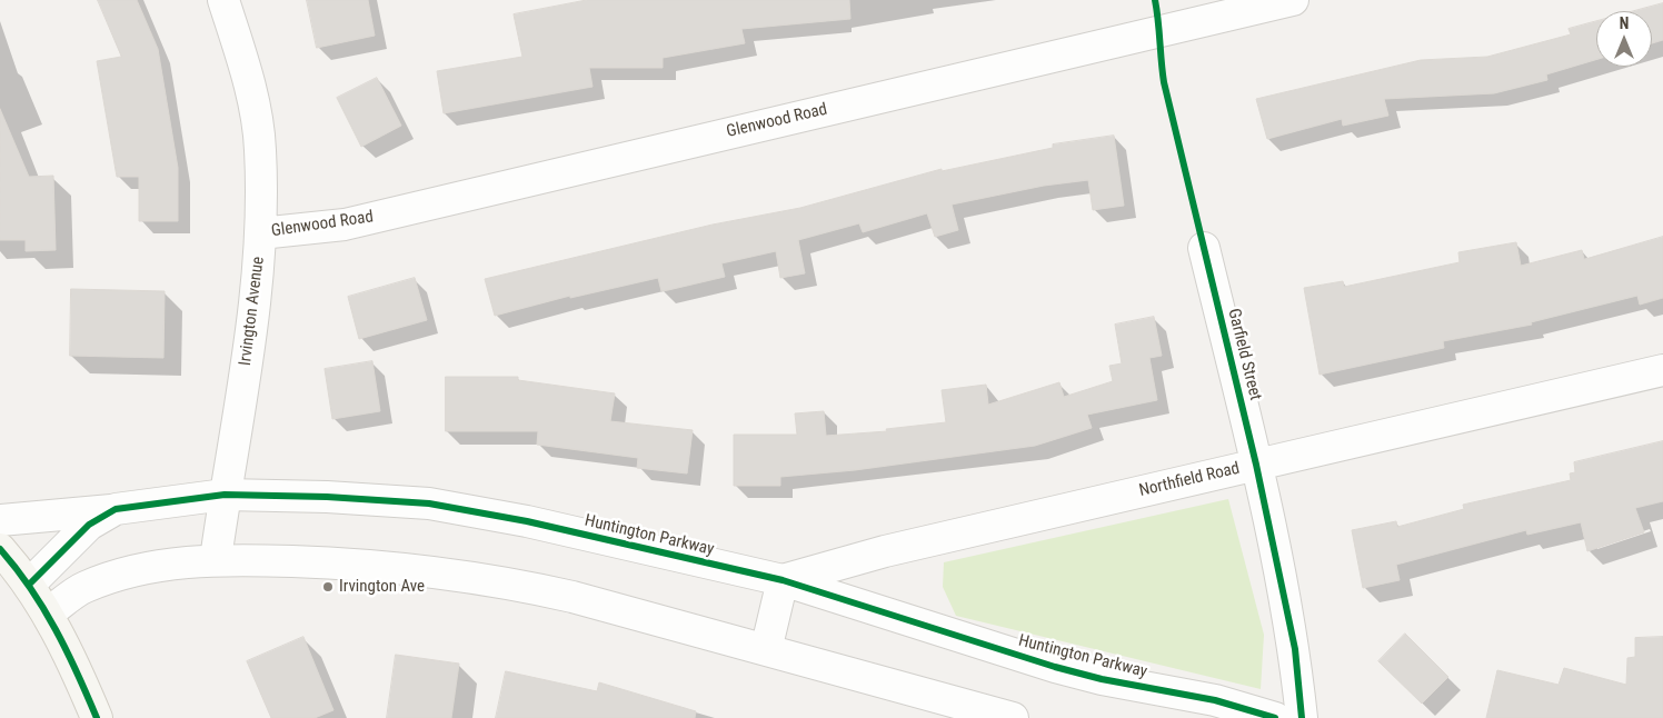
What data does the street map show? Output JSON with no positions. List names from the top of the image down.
{
  "streets": {
    "street": [
      "Glenwood Road",
      "Irvington Avenue",
      "Garfield Street",
      "Northfield Road",
      "Huntington Parkway"
    ]
  },
  "crossings": [
    ["Glenwood Road", "Irvington Avenue"],
    ["Irvington Avenue", "Huntington Parkway"],
    ["Garfield Street", "Northfield Road"],
    ["Northfield Road", "Huntington Parkway"]
  ],
  "places": ["Irvington Ave"],
  "north": "top"
}
